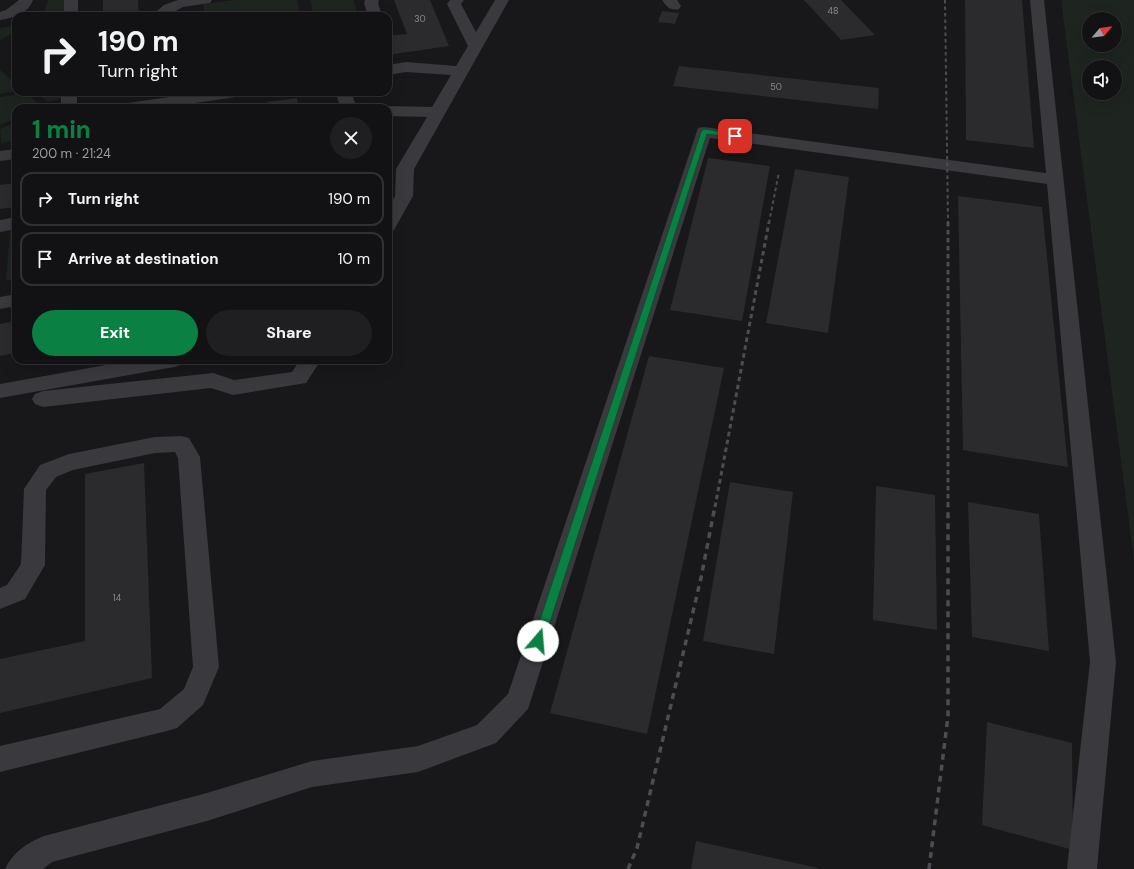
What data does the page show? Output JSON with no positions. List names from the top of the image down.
{
  "house_numbers": [
    "48",
    "30",
    "50",
    "14"
  ],
  "north": "top right",
  "page": {
    "turn": ["190 m", "Turn right"],
    "heading": ["1 min", "200 m · 21:24"],
    "list": [
      {
        "name": "Turn right",
        "value": "190 m"
      },
      {
        "name": "Arrive at destination",
        "value": "10 m"
      }
    ],
    "buttons": ["Exit", "Share"]
  }
}
